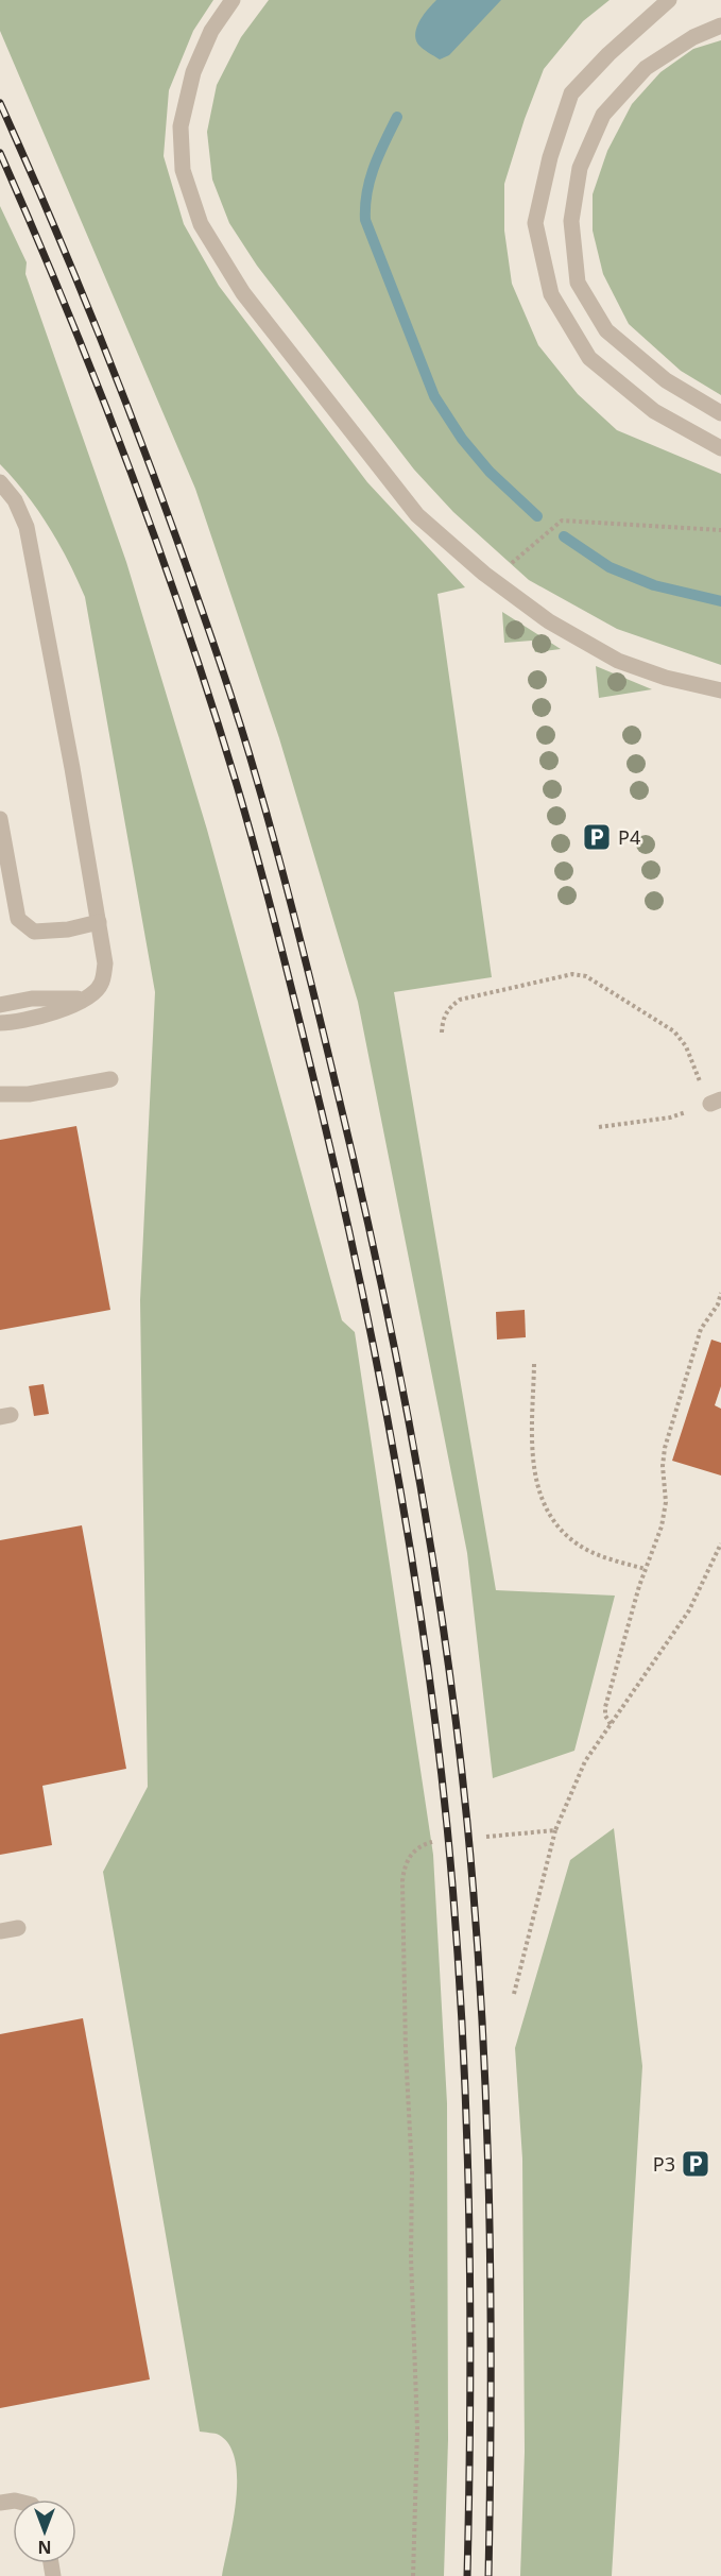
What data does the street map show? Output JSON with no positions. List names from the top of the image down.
{
  "places": {
    "parking": ["P4", "P3"]
  },
  "north": "bottom"
}
